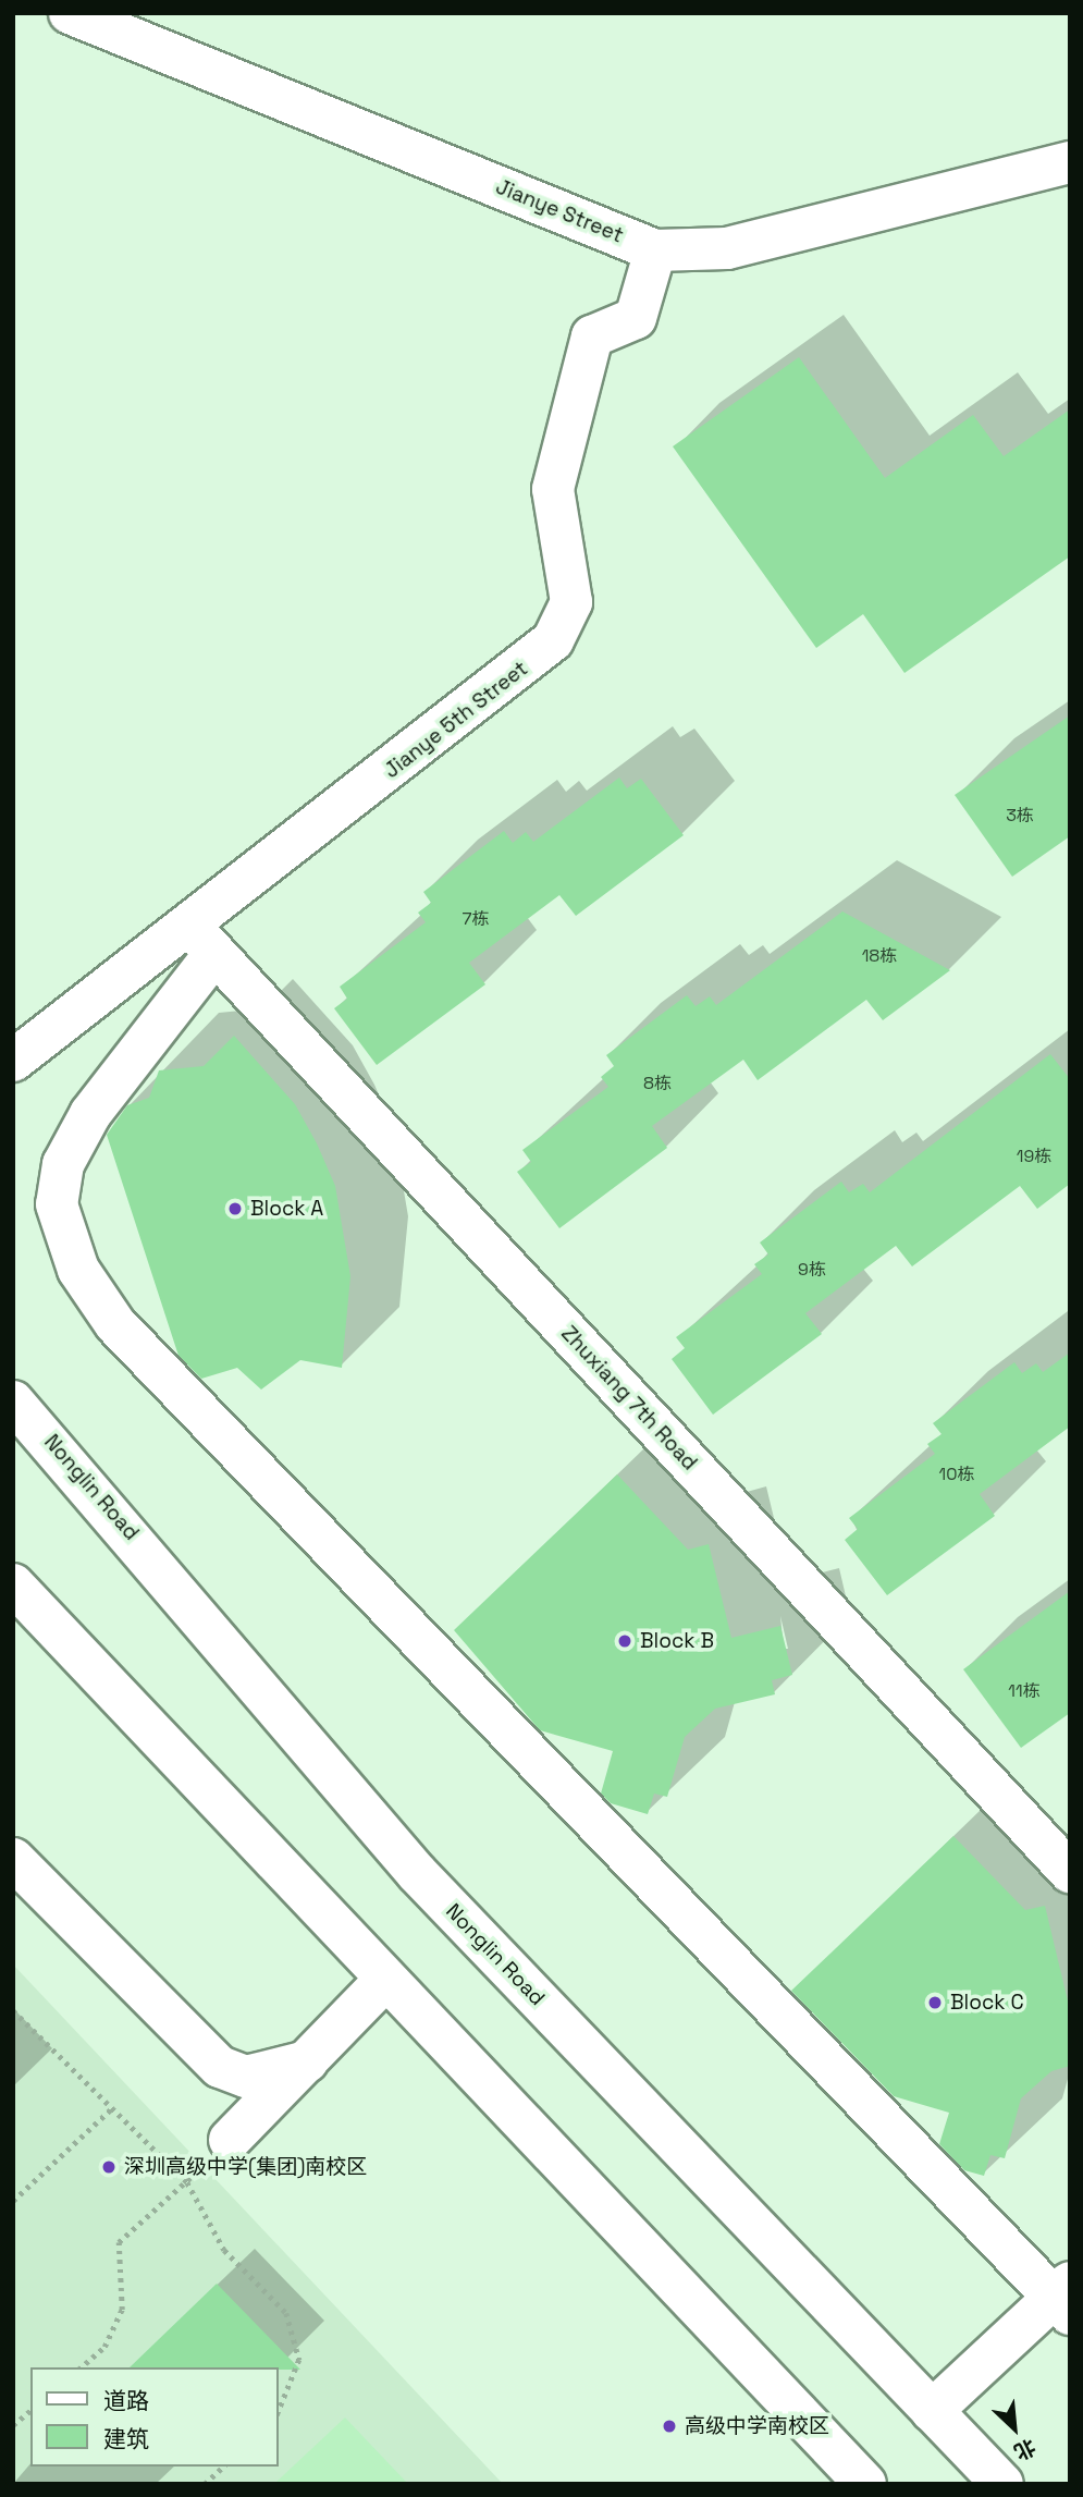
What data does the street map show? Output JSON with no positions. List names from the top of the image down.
{
  "streets": {
    "street": [
      "Jianye Street",
      "Jianye 5th Street",
      "Zhuxiang 7th Road",
      "Nonglin Road"
    ]
  },
  "crossings": [
    ["Jianye Street", "Jianye 5th Street"],
    ["Jianye 5th Street", "Zhuxiang 7th Road"]
  ],
  "places": [
    "Block A",
    "Block B",
    "Block C",
    "深圳高级中学(集团)南校区",
    "高级中学南校区"
  ],
  "house_numbers": [
    "3栋",
    "7栋",
    "18栋",
    "8栋",
    "19栋",
    "9栋",
    "10栋",
    "11栋"
  ],
  "legend": ["道路", "建筑"],
  "north": "bottom right"
}
